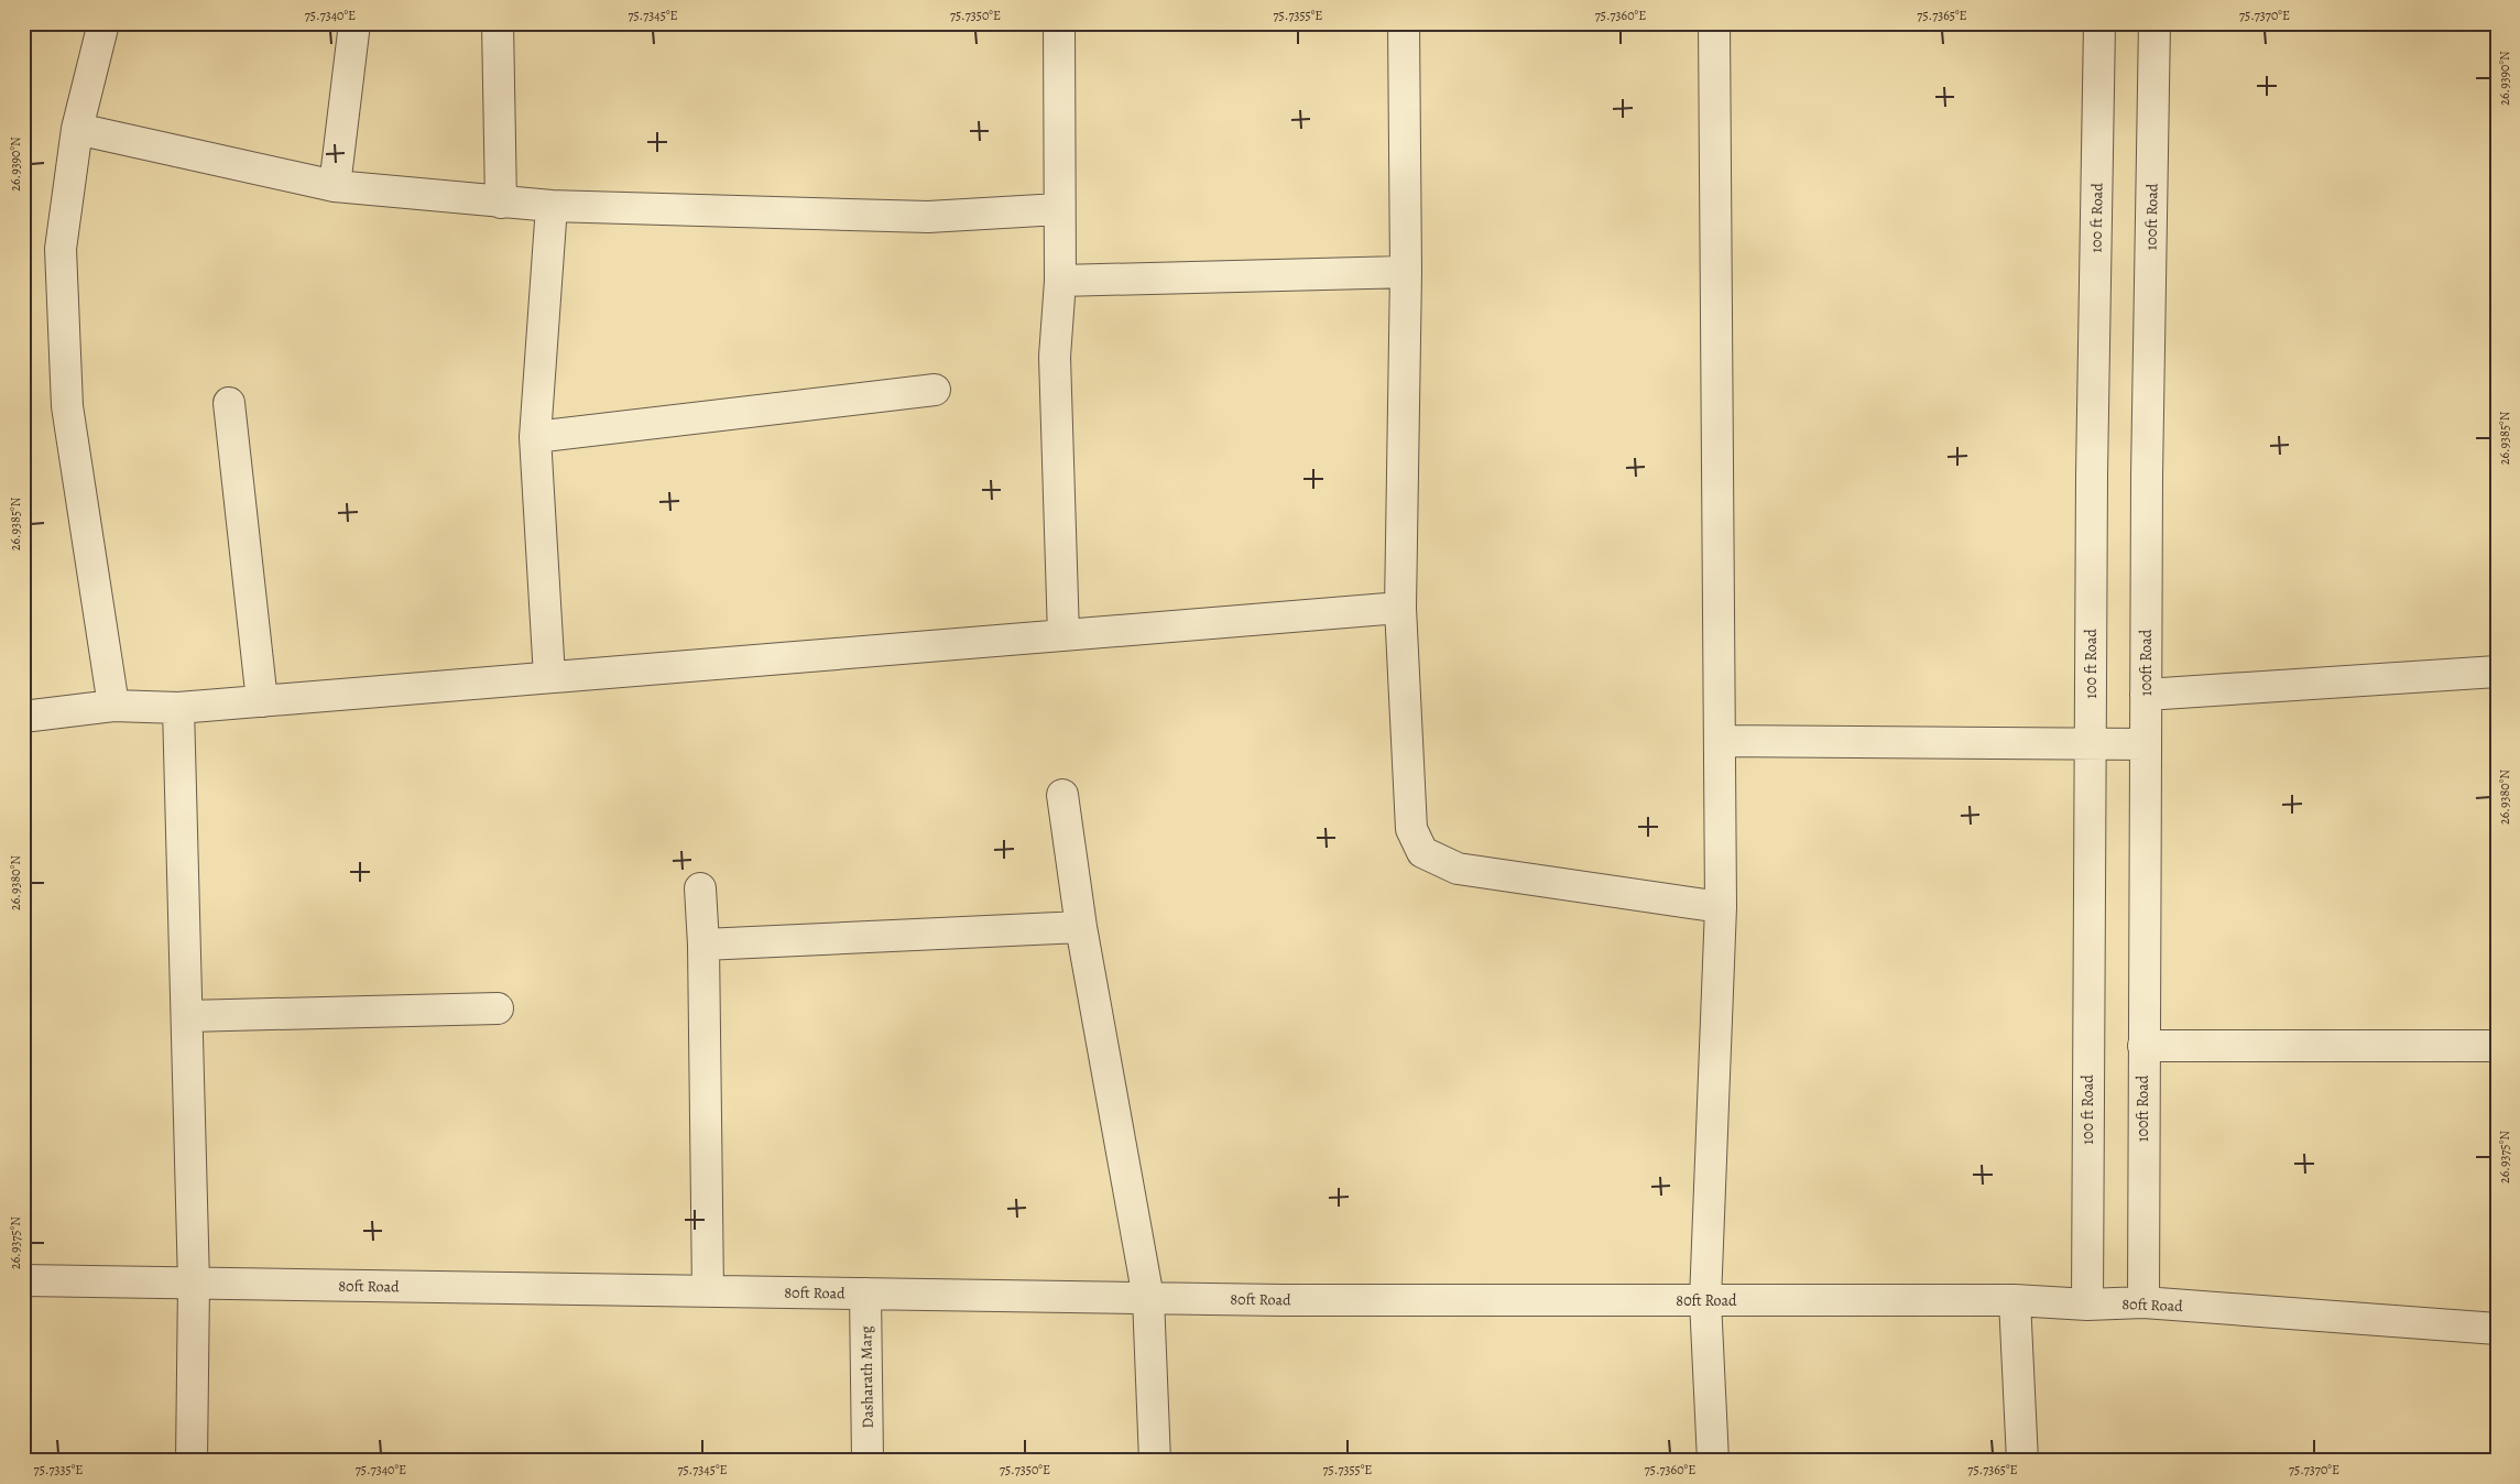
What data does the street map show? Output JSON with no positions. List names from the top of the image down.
{
  "streets": {
    "street": [
      "100ft Road",
      "100 ft Road",
      "80ft Road",
      "Dasharath Marg"
    ]
  },
  "crossings": [
    ["100ft Road", "80ft Road"],
    ["100 ft Road", "80ft Road"],
    ["80ft Road", "Dasharath Marg"]
  ],
  "coordinates": [
    "75.7340°E",
    "75.7345°E",
    "75.7350°E",
    "75.7355°E",
    "75.7360°E",
    "75.7365°E",
    "75.7370°E",
    "26.9390°N",
    "26.9385°N",
    "26.9380°N",
    "26.9375°N",
    "75.7335°E"
  ]
}
